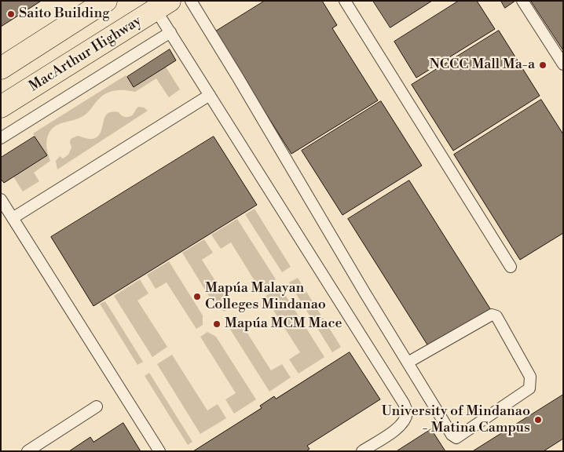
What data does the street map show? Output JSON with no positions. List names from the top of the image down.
{
  "streets": {
    "main road": ["MacArthur Highway"]
  },
  "places": [
    "Saito Building",
    "NCCC Mall Ma-a",
    "Mapúa Malayan Colleges Mindanao",
    "Mapúa MCM Mace",
    "University of Mindanao - Matina Campus"
  ]
}
